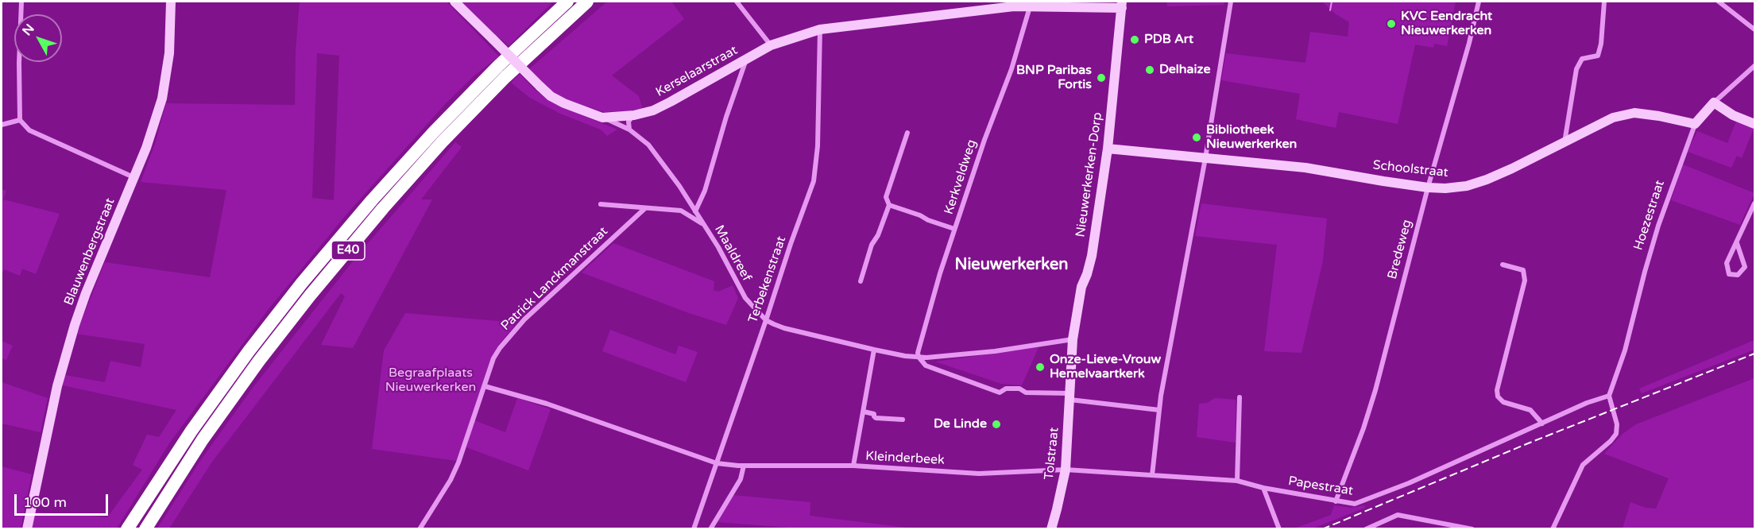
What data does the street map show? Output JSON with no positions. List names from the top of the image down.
{
  "streets": {
    "highway": ["E40"],
    "street": [
      "Kerselaarstraat",
      "Schoolstraat",
      "Nieuwerkerken-Dorp",
      "Kerkveldweg",
      "Hoezestraat",
      "Bredeweg",
      "Blauwenbergstraat",
      "Maaldreef",
      "Patrick Lanckmanstraat",
      "Terbekenstraat",
      "Tolstraat",
      "Kleinderbeek",
      "Papestraat"
    ]
  },
  "crossings": [
    ["Kerselaarstraat", "Nieuwerkerken-Dorp"],
    ["Kerselaarstraat", "Kerkveldweg"],
    ["Kerselaarstraat", "Terbekenstraat"],
    ["Schoolstraat", "Nieuwerkerken-Dorp"],
    ["Schoolstraat", "Hoezestraat"],
    ["Schoolstraat", "Bredeweg"],
    ["Nieuwerkerken-Dorp", "Maaldreef"],
    ["Nieuwerkerken-Dorp", "Tolstraat"],
    ["Kerkveldweg", "Maaldreef"],
    ["Hoezestraat", "Papestraat"],
    ["Bredeweg", "Papestraat"],
    ["Maaldreef", "Patrick Lanckmanstraat"],
    ["Maaldreef", "Terbekenstraat"],
    ["Maaldreef", "Tolstraat"],
    ["Patrick Lanckmanstraat", "Kleinderbeek"],
    ["Terbekenstraat", "Kleinderbeek"],
    ["Tolstraat", "Kleinderbeek"],
    ["Tolstraat", "Papestraat"],
    ["Kleinderbeek", "Papestraat"]
  ],
  "districts": ["Nieuwerkerken"],
  "parks": ["Begraafplaats Nieuwerkerken"],
  "places": [
    "KVC Eendracht Nieuwerkerken",
    "PDB Art",
    "Delhaize",
    "BNP Paribas Fortis",
    "Bibliotheek Nieuwerkerken",
    "Onze-Lieve-Vrouw Hemelvaartkerk",
    "De Linde"
  ],
  "scale_bar": "100 m",
  "north": "top left"
}
